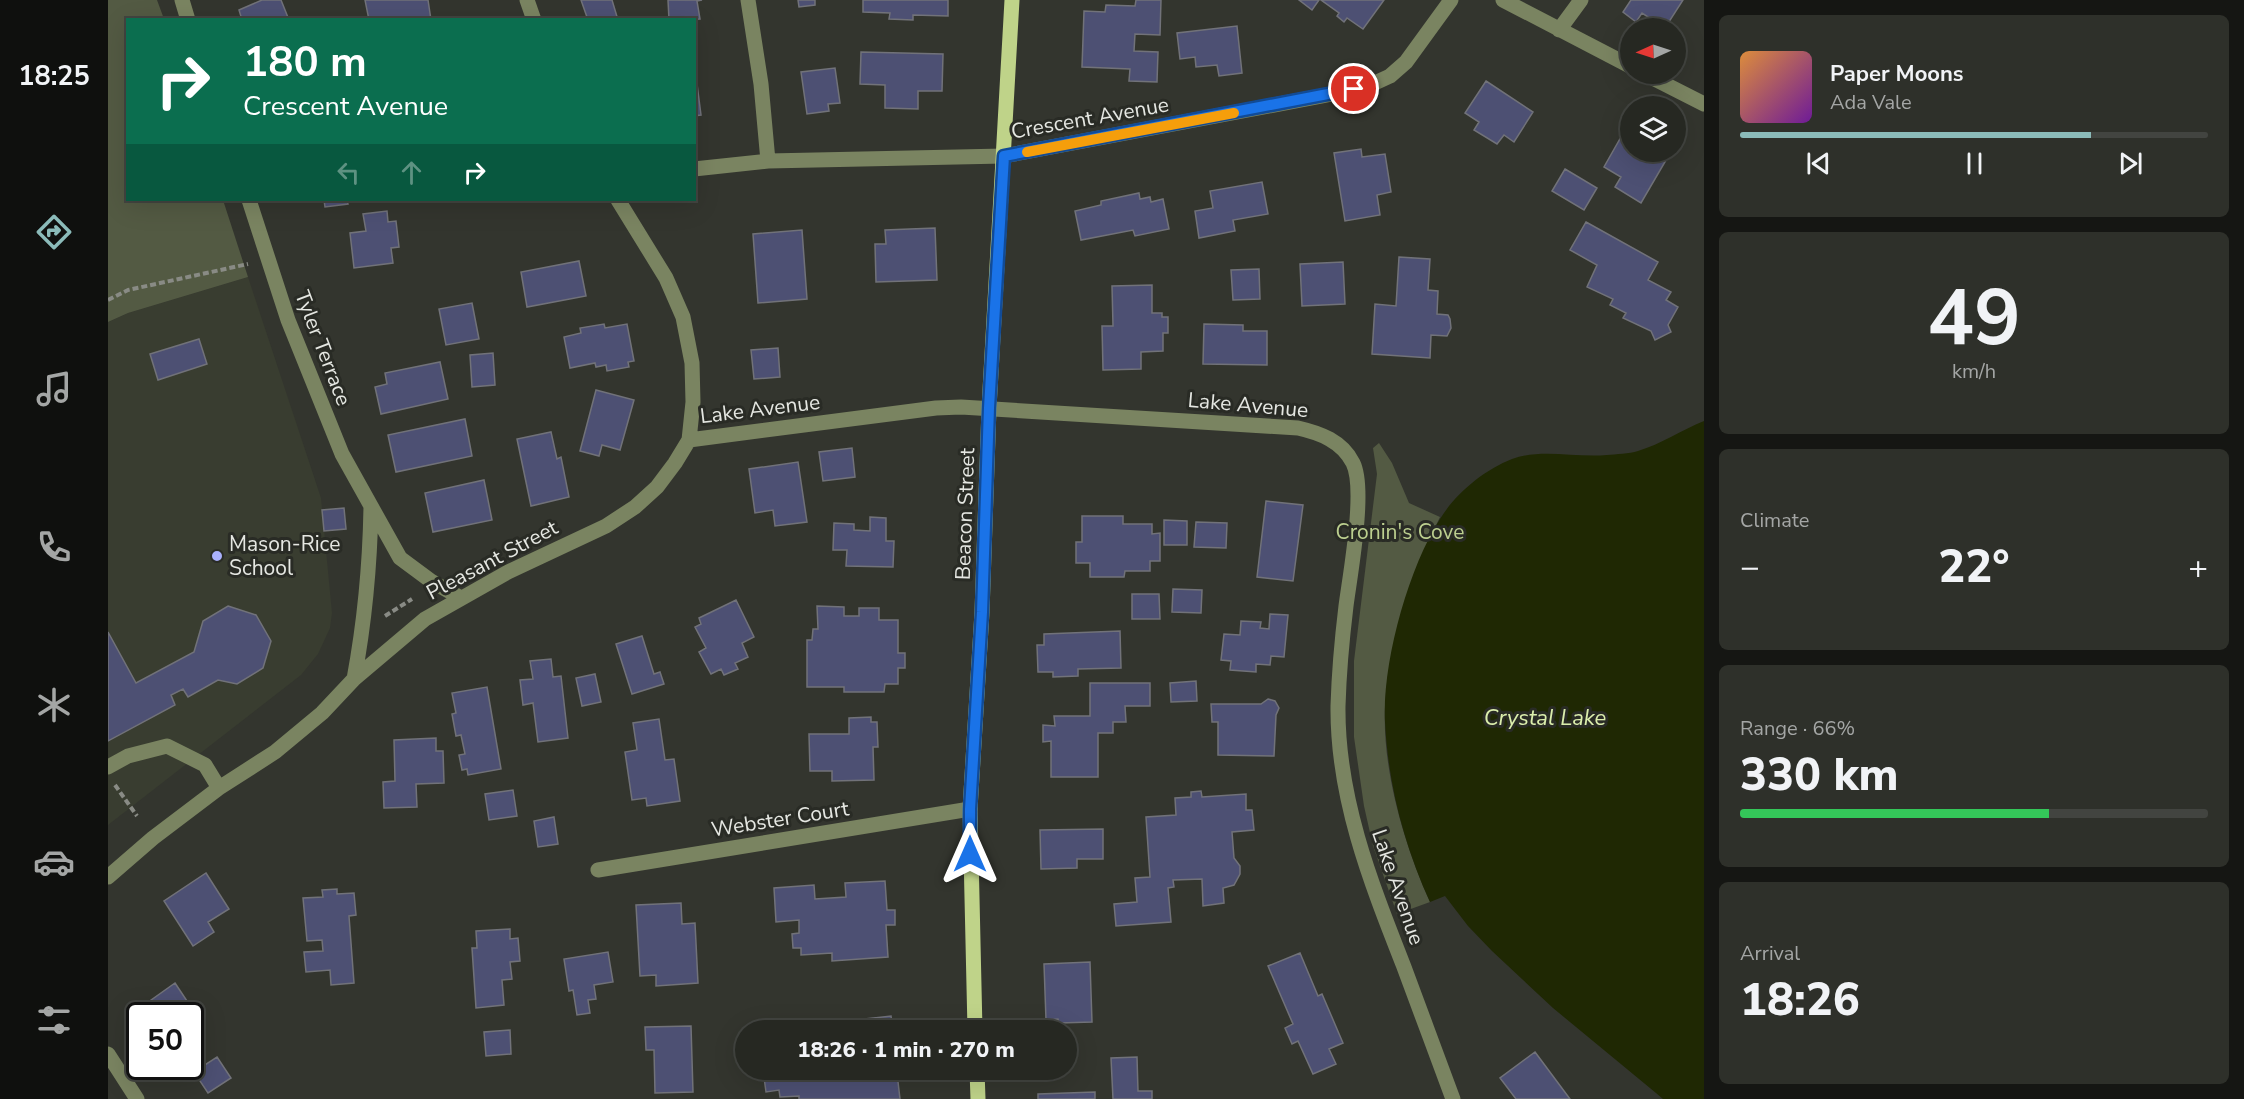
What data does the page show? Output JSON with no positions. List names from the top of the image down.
{
  "streets": {
    "main road": ["Beacon Street"],
    "street": [
      "Crescent Avenue",
      "Tyler Terrace",
      "Lake Avenue",
      "Pleasant Street",
      "Webster Court"
    ]
  },
  "crossings": [
    ["Crescent Avenue", "Beacon Street"],
    ["Tyler Terrace", "Pleasant Street"],
    ["Lake Avenue", "Beacon Street"],
    ["Lake Avenue", "Pleasant Street"],
    ["Beacon Street", "Webster Court"]
  ],
  "water": ["Crystal Lake"],
  "parks": ["Cronin's Cove"],
  "places": ["Mason-Rice School"],
  "north": "left",
  "page": {
    "tabs": "18:25",
    "turn": ["180 m", "Crescent Avenue"],
    "song": ["Paper Moons", "Ada Vale"],
    "tile": [
      ["49", "km/h"],
      "Climate",
      ["Range · 66%", "330 km"],
      ["Arrival", "18:26"]
    ],
    "heat": ["−", "22°", "+"],
    "limit": "50",
    "trip": "18:26 · 1 min · 270 m"
  }
}
